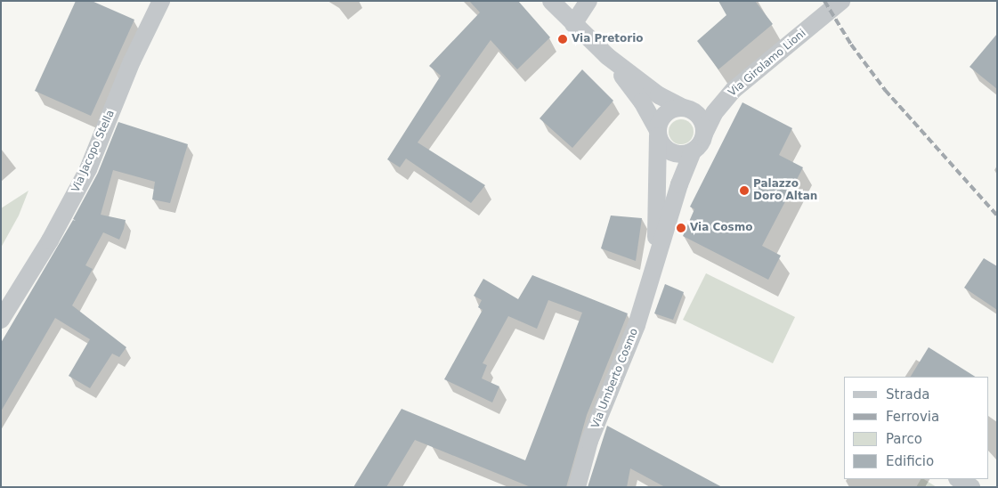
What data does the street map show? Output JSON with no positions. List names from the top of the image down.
{
  "streets": {
    "street": ["Via Girolamo Lioni", "Via Jacopo Stella", "Via Umberto Cosmo"]
  },
  "crossings": [
    ["Via Girolamo Lioni", "Via Umberto Cosmo"]
  ],
  "places": ["Via Pretorio", "Palazzo Doro Altan", "Via Cosmo"],
  "legend": [
    "Strada",
    "Ferrovia",
    "Parco",
    "Edificio"
  ]
}
